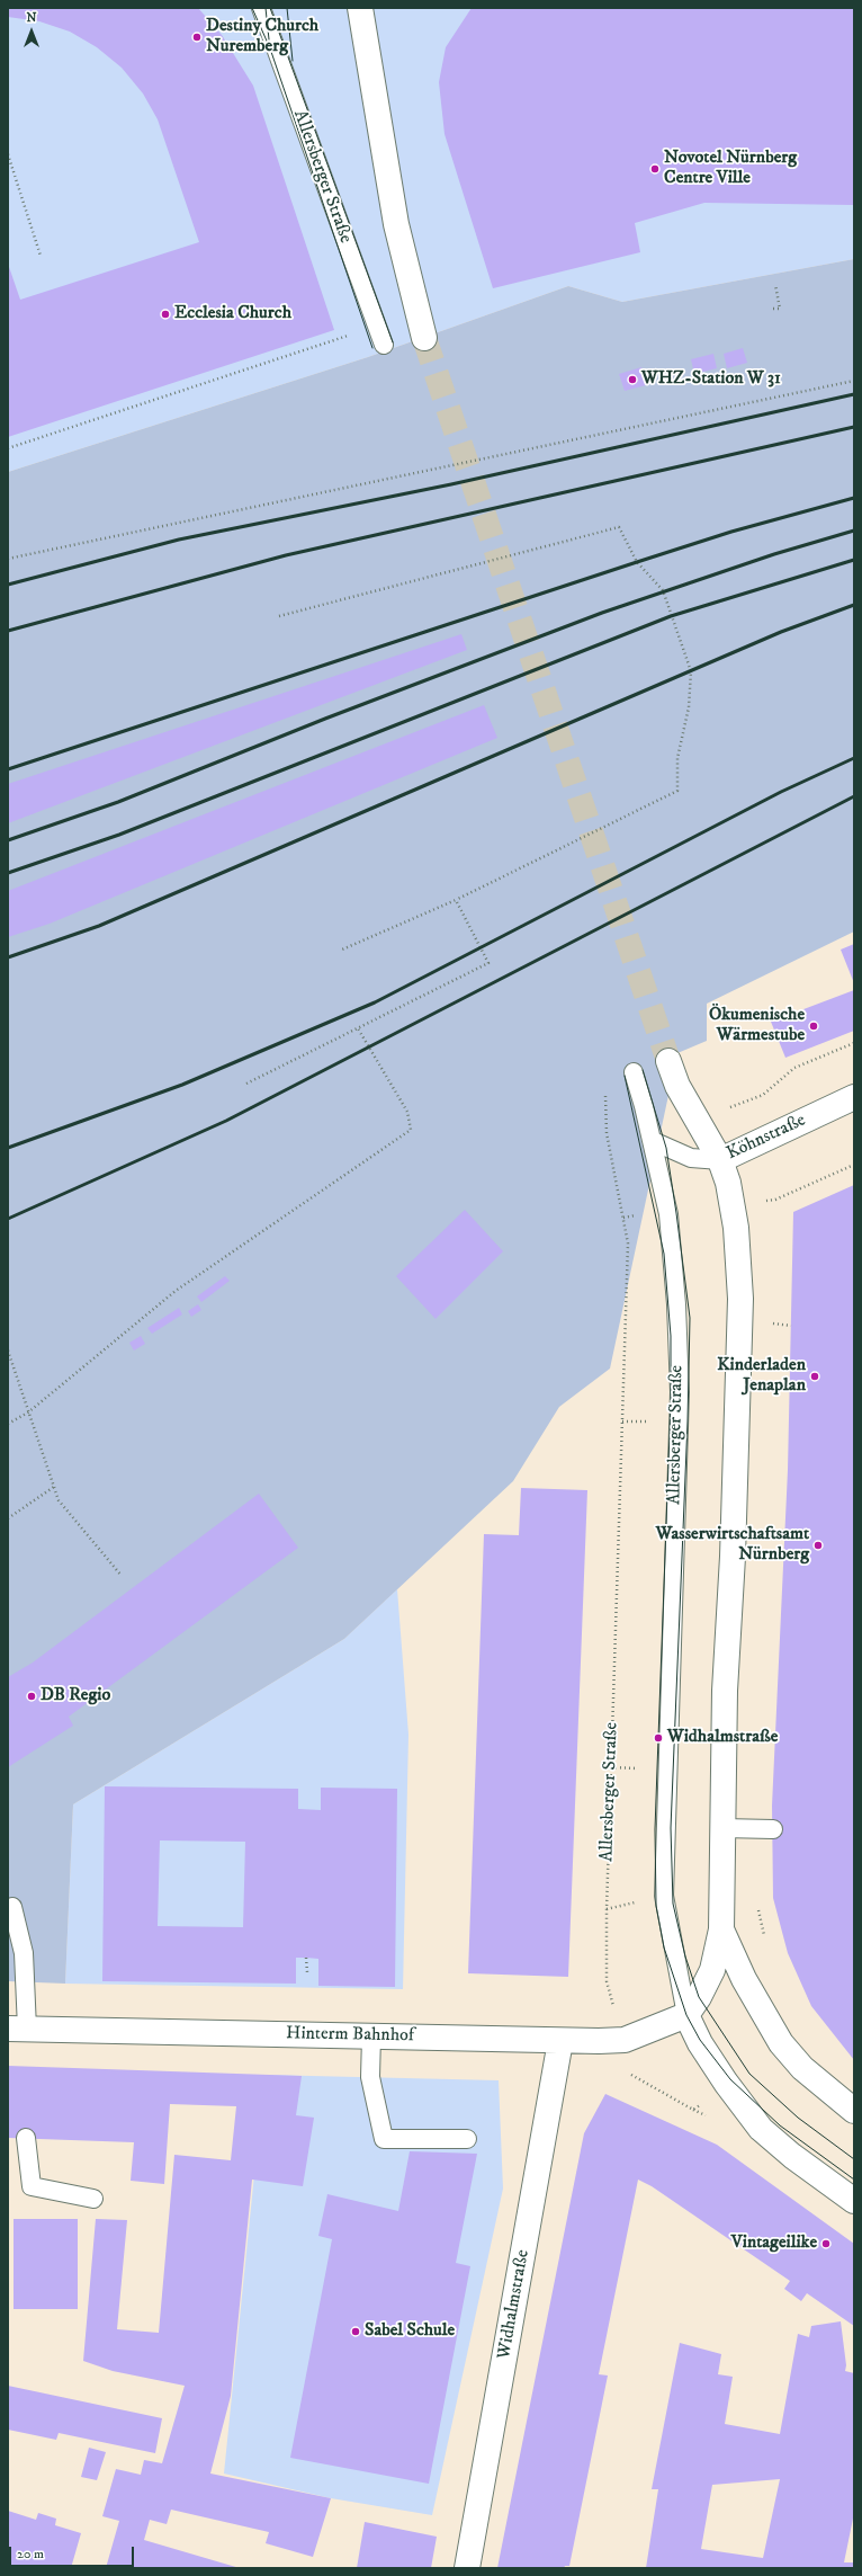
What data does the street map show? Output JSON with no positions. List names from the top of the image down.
{
  "streets": {
    "main road": [
      "Allersberger Straße",
      "Köhnstraße",
      "Hinterm Bahnhof",
      "Widhalmstraße"
    ]
  },
  "crossings": [
    ["Allersberger Straße", "Köhnstraße"],
    ["Allersberger Straße", "Hinterm Bahnhof"],
    ["Hinterm Bahnhof", "Widhalmstraße"]
  ],
  "places": [
    "Destiny Church Nuremberg",
    "Novotel Nürnberg Centre Ville",
    "Ecclesia Church",
    "WHZ-Station W 31",
    "Ökumenische Wärmestube",
    "Kinderladen Jenaplan",
    "Wasserwirtschaftsamt Nürnberg",
    "DB Regio",
    "Widhalmstraße",
    "Vintageilike",
    "Sabel Schule"
  ],
  "scale_bar": "20 m",
  "north": "top"
}
